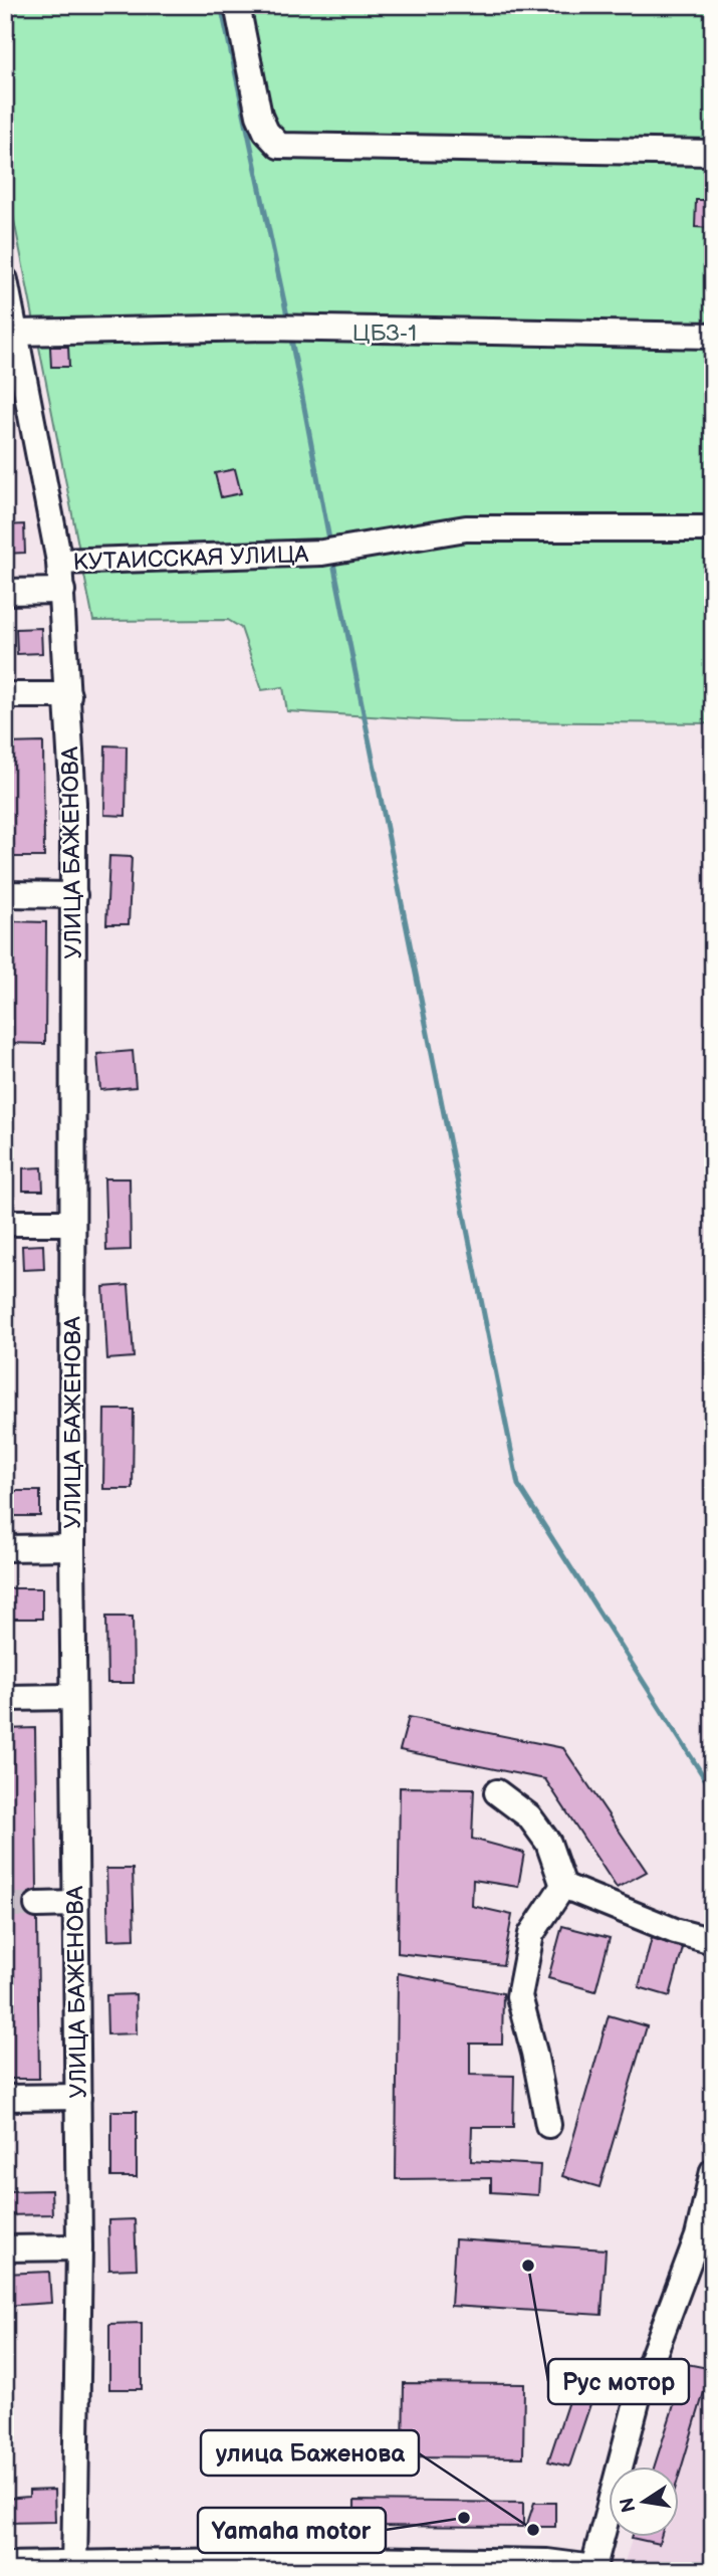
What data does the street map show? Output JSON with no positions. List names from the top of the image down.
{
  "streets": {
    "street": ["КУТАИССКАЯ УЛИЦА", "УЛИЦА БАЖЕНОВА"]
  },
  "crossings": [
    ["КУТАИССКАЯ УЛИЦА", "УЛИЦА БАЖЕНОВА"]
  ],
  "parks": ["ЦБЗ-1"],
  "places": ["Рус мотор", "Yamaha motor", "улица Баженова"],
  "north": "left"
}
